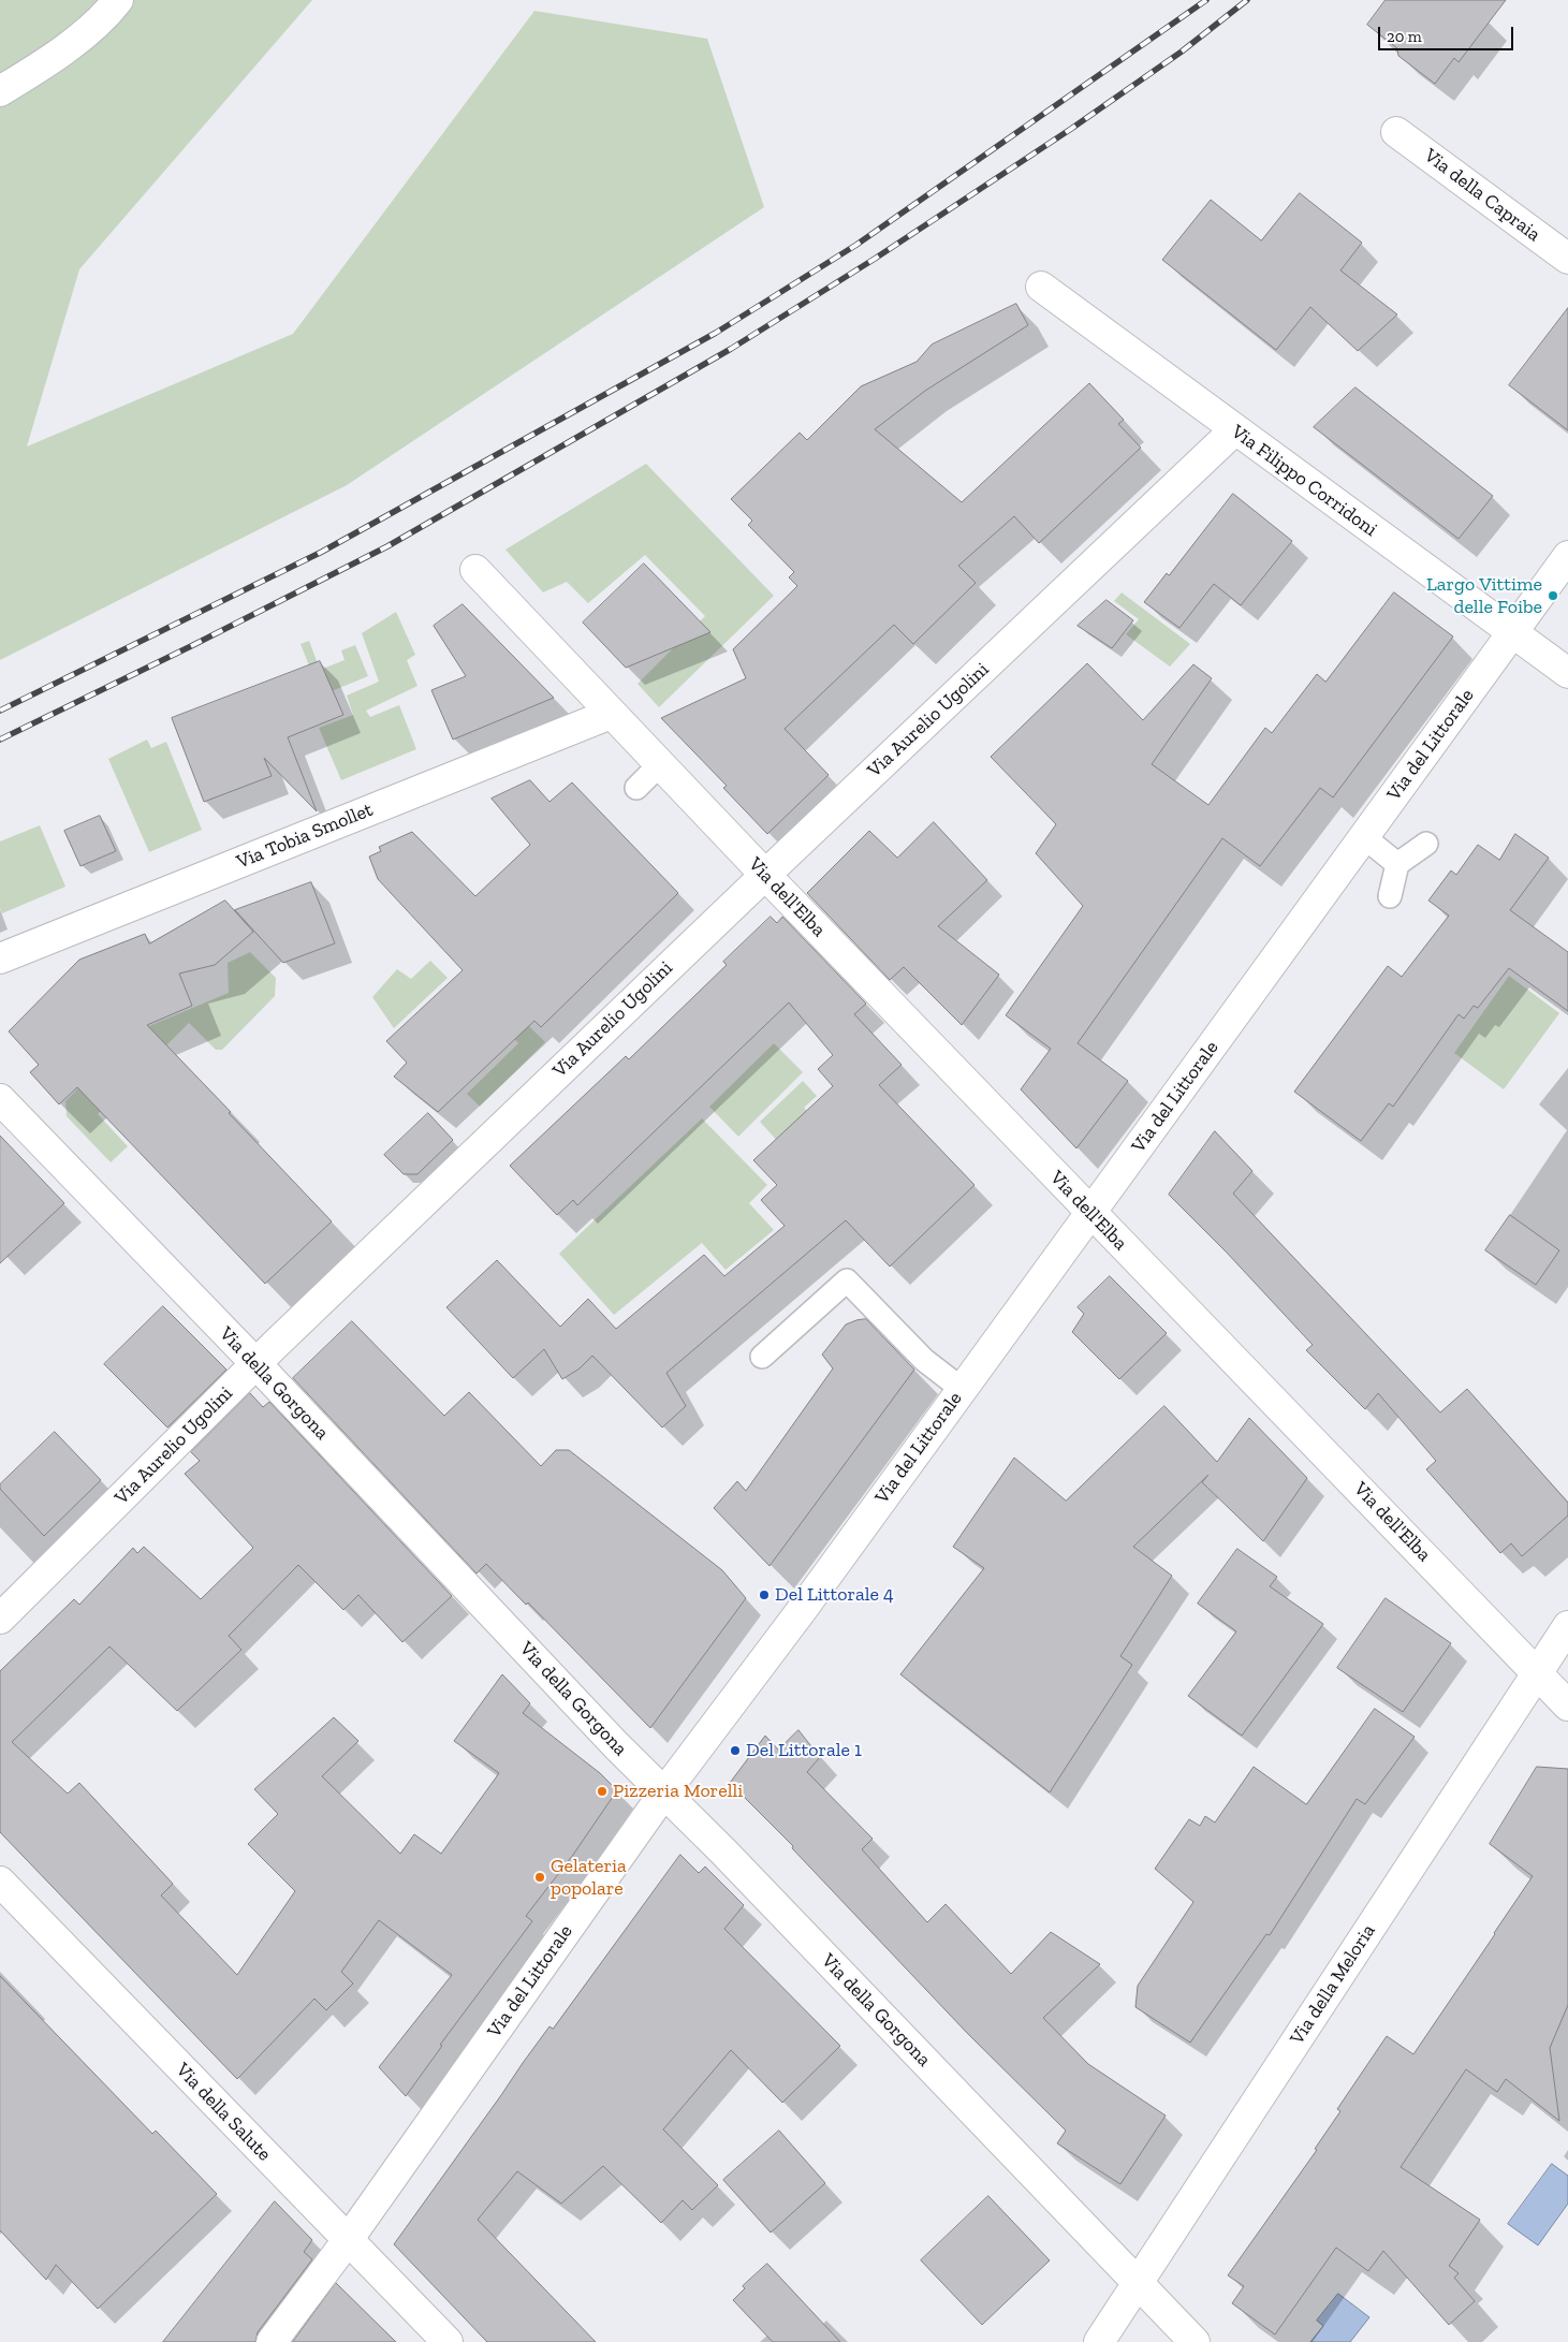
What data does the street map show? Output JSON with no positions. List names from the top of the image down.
{
  "streets": {
    "street": [
      "Via della Capraia",
      "Via Filippo Corridoni",
      "Via Aurelio Ugolini",
      "Via del Littorale",
      "Via Tobia Smollet",
      "Via dell'Elba",
      "Via della Gorgona",
      "Via della Meloria",
      "Via della Salute"
    ]
  },
  "crossings": [
    ["Via Filippo Corridoni", "Via Aurelio Ugolini"],
    ["Via Filippo Corridoni", "Via del Littorale"],
    ["Via Aurelio Ugolini", "Via dell'Elba"],
    ["Via Aurelio Ugolini", "Via della Gorgona"],
    ["Via del Littorale", "Via dell'Elba"],
    ["Via del Littorale", "Via della Gorgona"],
    ["Via del Littorale", "Via della Salute"],
    ["Via Tobia Smollet", "Via dell'Elba"],
    ["Via dell'Elba", "Via della Meloria"],
    ["Via della Gorgona", "Via della Meloria"]
  ],
  "places": [
    "Largo Vittime delle Foibe",
    "Del Littorale 4",
    "Del Littorale 1",
    "Pizzeria Morelli",
    "Gelateria popolare"
  ],
  "scale_bar": "20 m"
}
